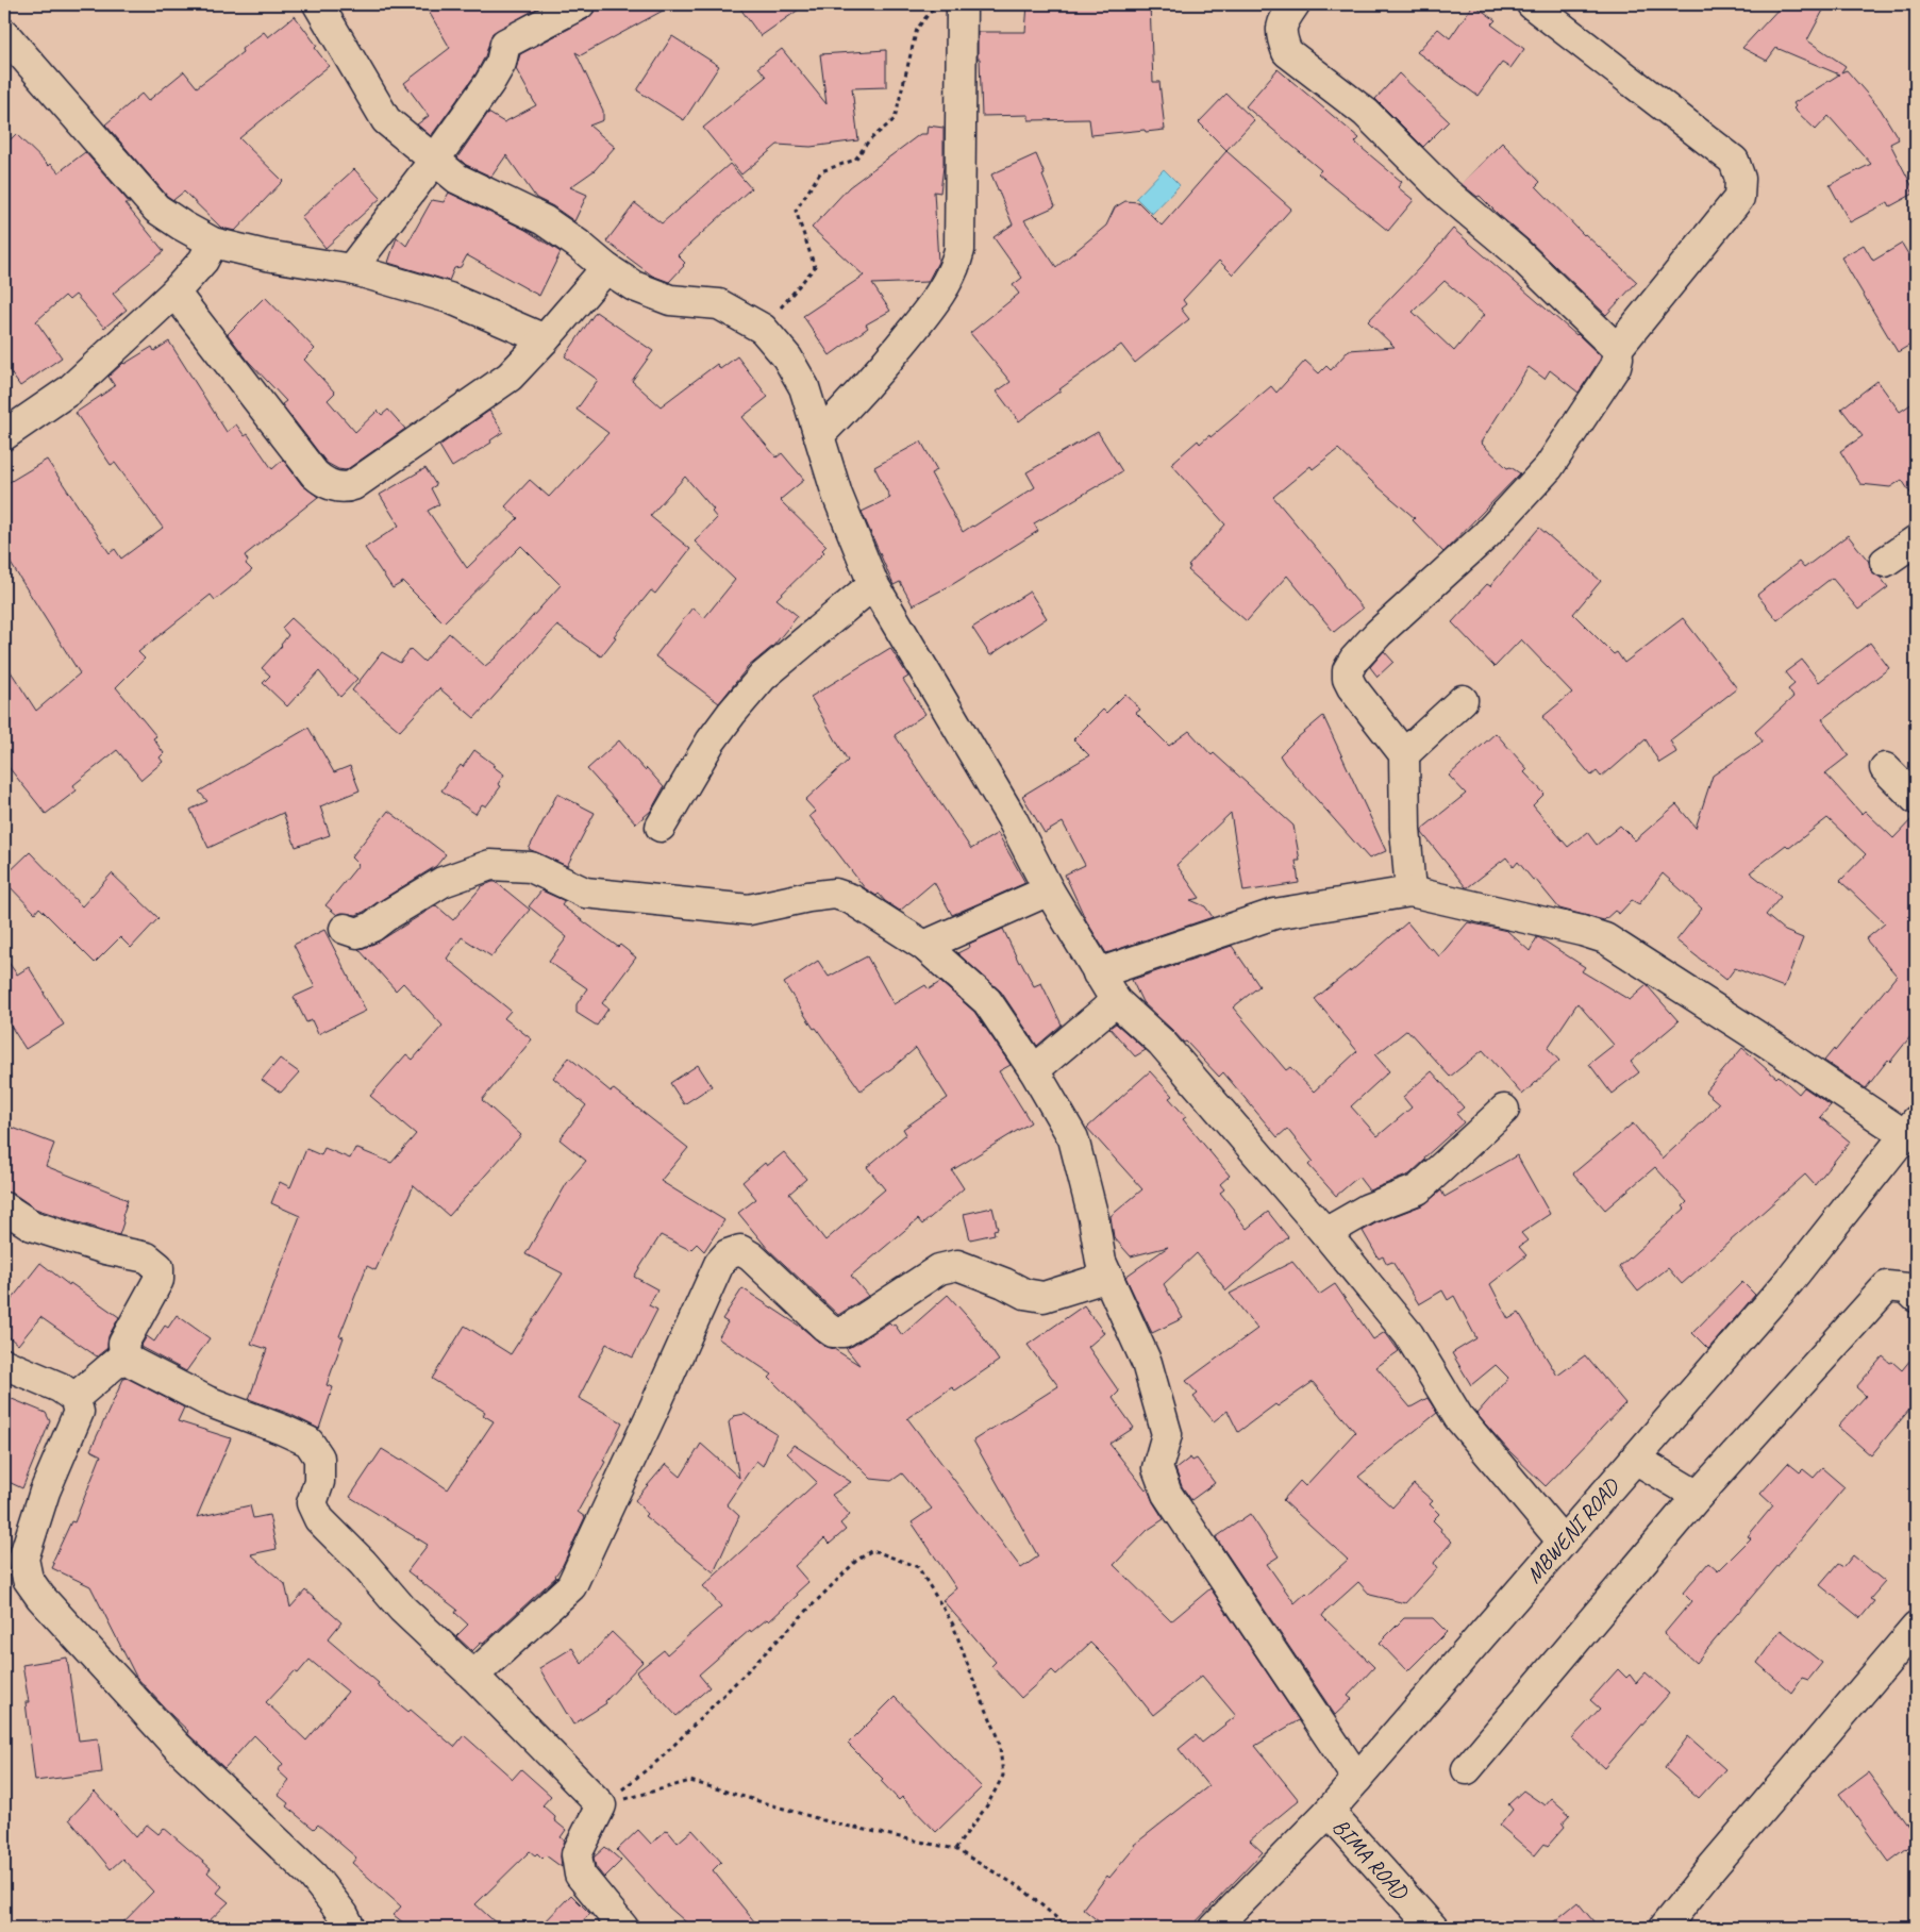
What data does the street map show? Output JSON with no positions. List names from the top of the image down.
{
  "streets": {
    "street": ["MBWENI ROAD", "BIMA ROAD"]
  },
  "crossings": [
    ["MBWENI ROAD", "BIMA ROAD"]
  ]
}
